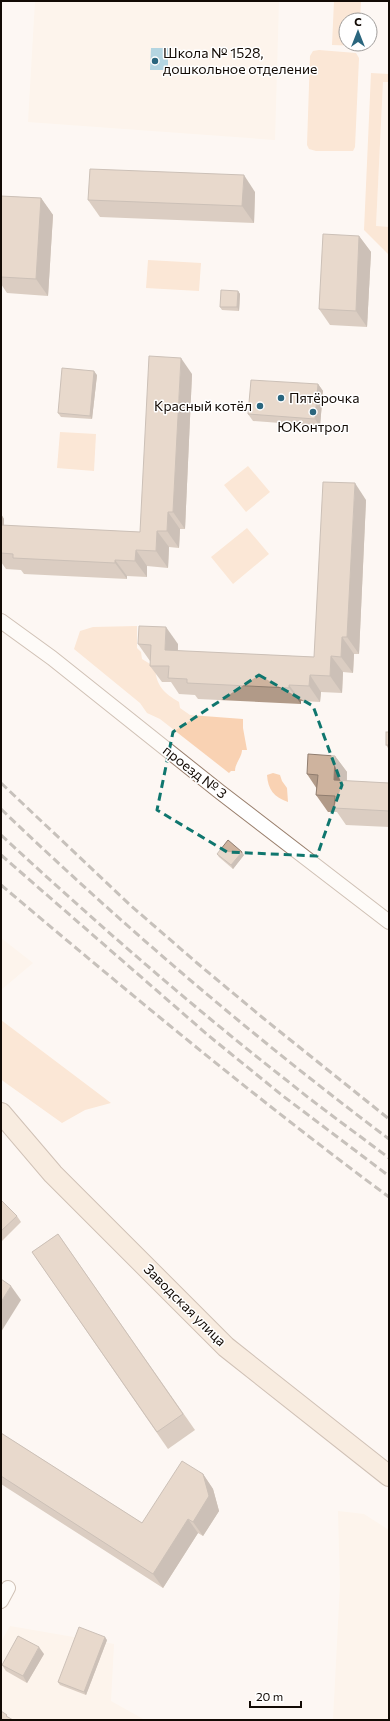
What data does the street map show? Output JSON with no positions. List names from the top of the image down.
{
  "streets": {
    "main road": ["Заводская улица"],
    "street": ["проезд № 3"]
  },
  "places": [
    "Школа № 1528, дошкольное отделение",
    "Пятёрочка",
    "Красный котёл",
    "ЮКонтрол"
  ],
  "scale_bar": "20 m",
  "north": "top"
}
